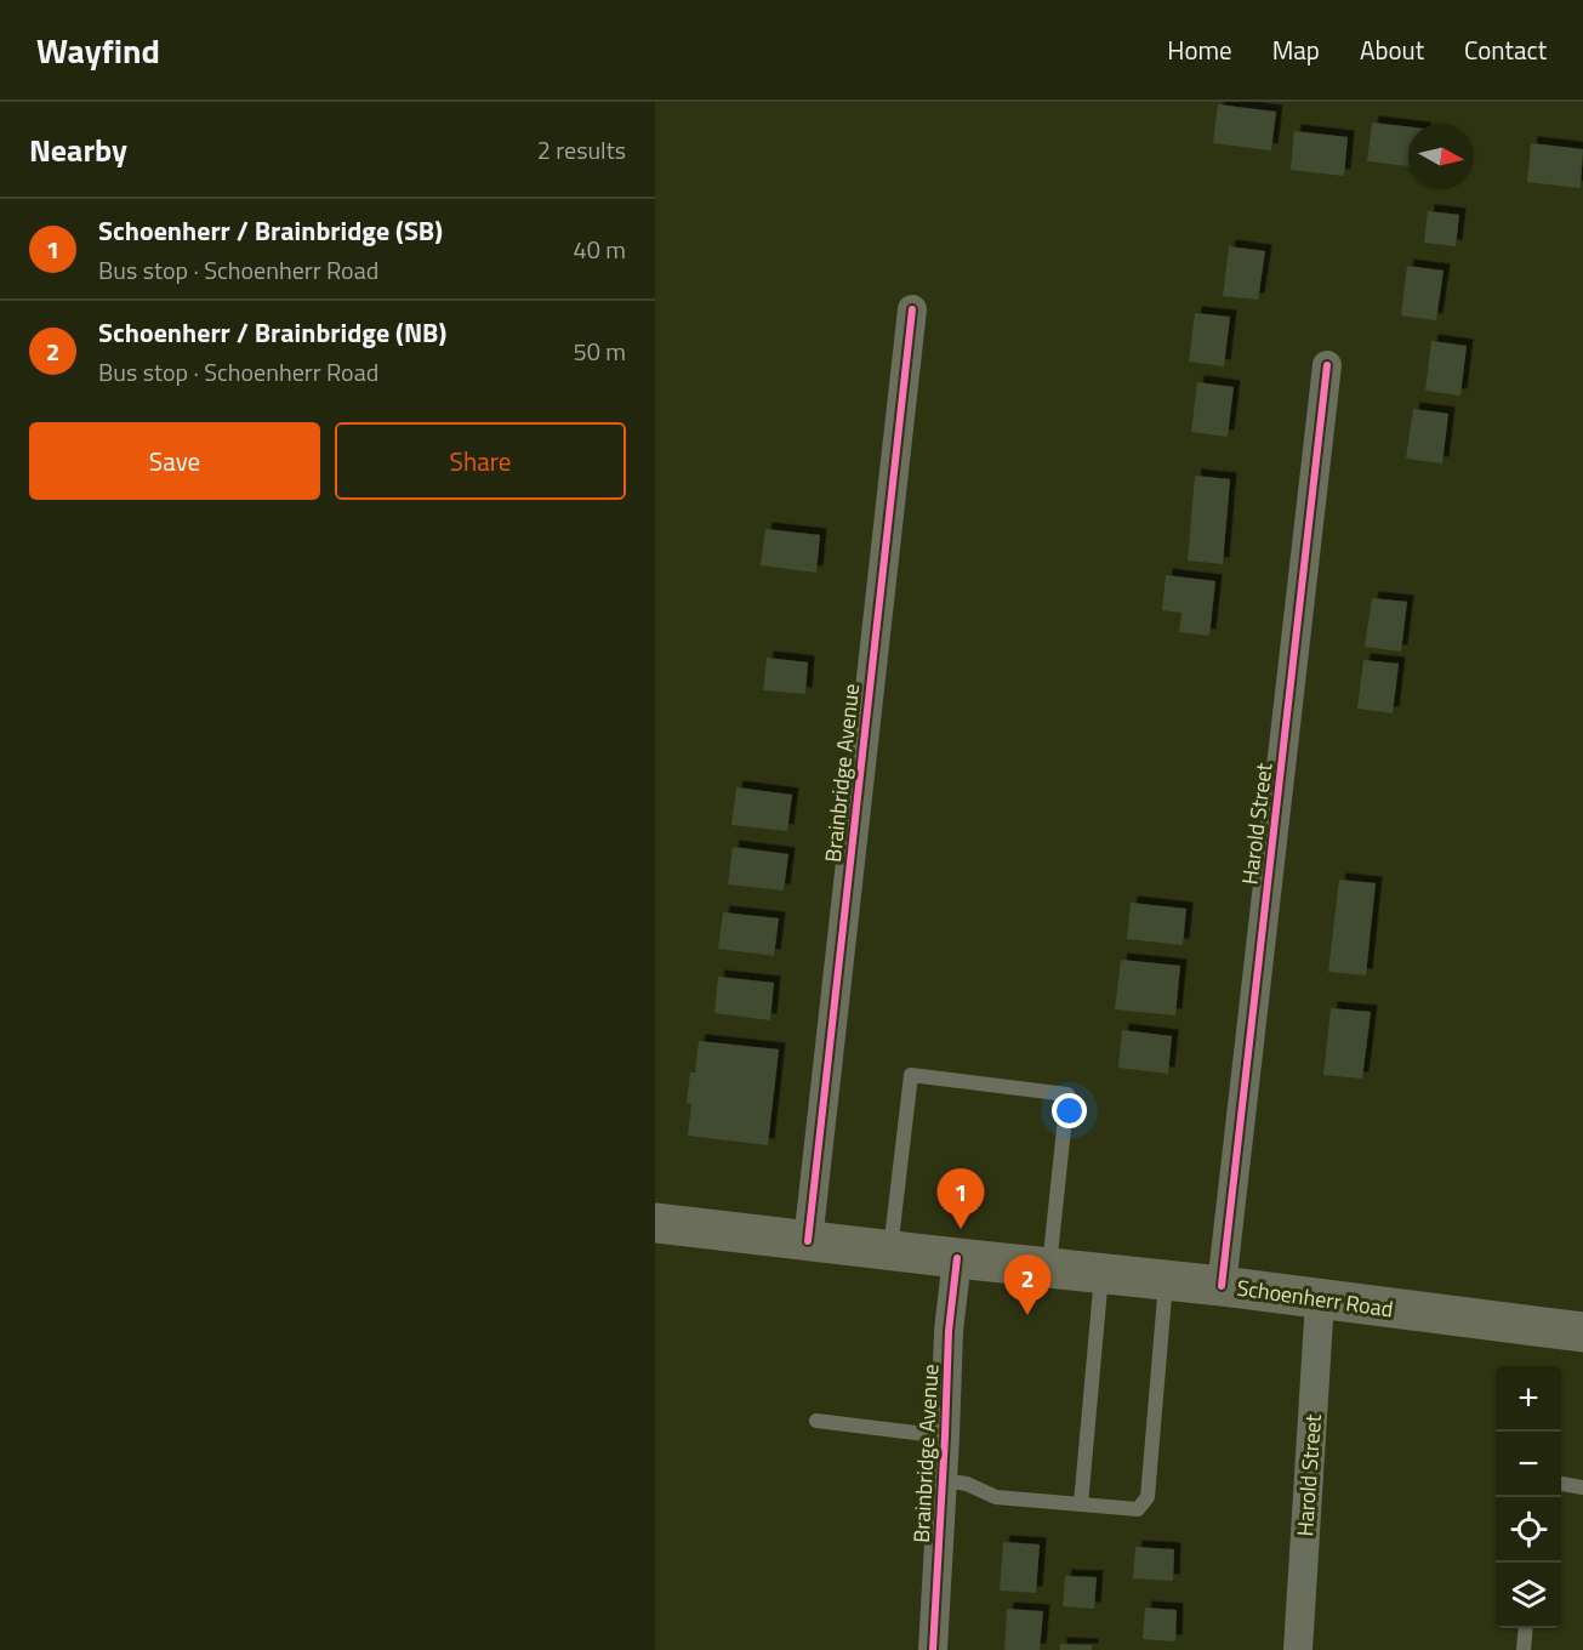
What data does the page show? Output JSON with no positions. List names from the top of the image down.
{
  "streets": {
    "main road": ["Schoenherr Road"],
    "street": ["Brainbridge Avenue", "Harold Street"]
  },
  "crossings": [
    ["Brainbridge Avenue", "Schoenherr Road"],
    ["Harold Street", "Schoenherr Road"]
  ],
  "north": "right",
  "page": {
    "header": "Wayfind",
    "nav": [
      "Home",
      "Map",
      "About",
      "Contact"
    ],
    "heading": ["Nearby", "2 results"],
    "list": [
      {
        "mark": "1",
        "name": "Schoenherr / Brainbridge (SB)",
        "note": "Bus stop · Schoenherr Road",
        "value": "40 m"
      },
      {
        "mark": "2",
        "name": "Schoenherr / Brainbridge (NB)",
        "note": "Bus stop · Schoenherr Road",
        "value": "50 m"
      }
    ],
    "buttons": ["Save", "Share"],
    "pins": ["1", "2"],
    "map_buttons": ["+", "−"]
  }
}
